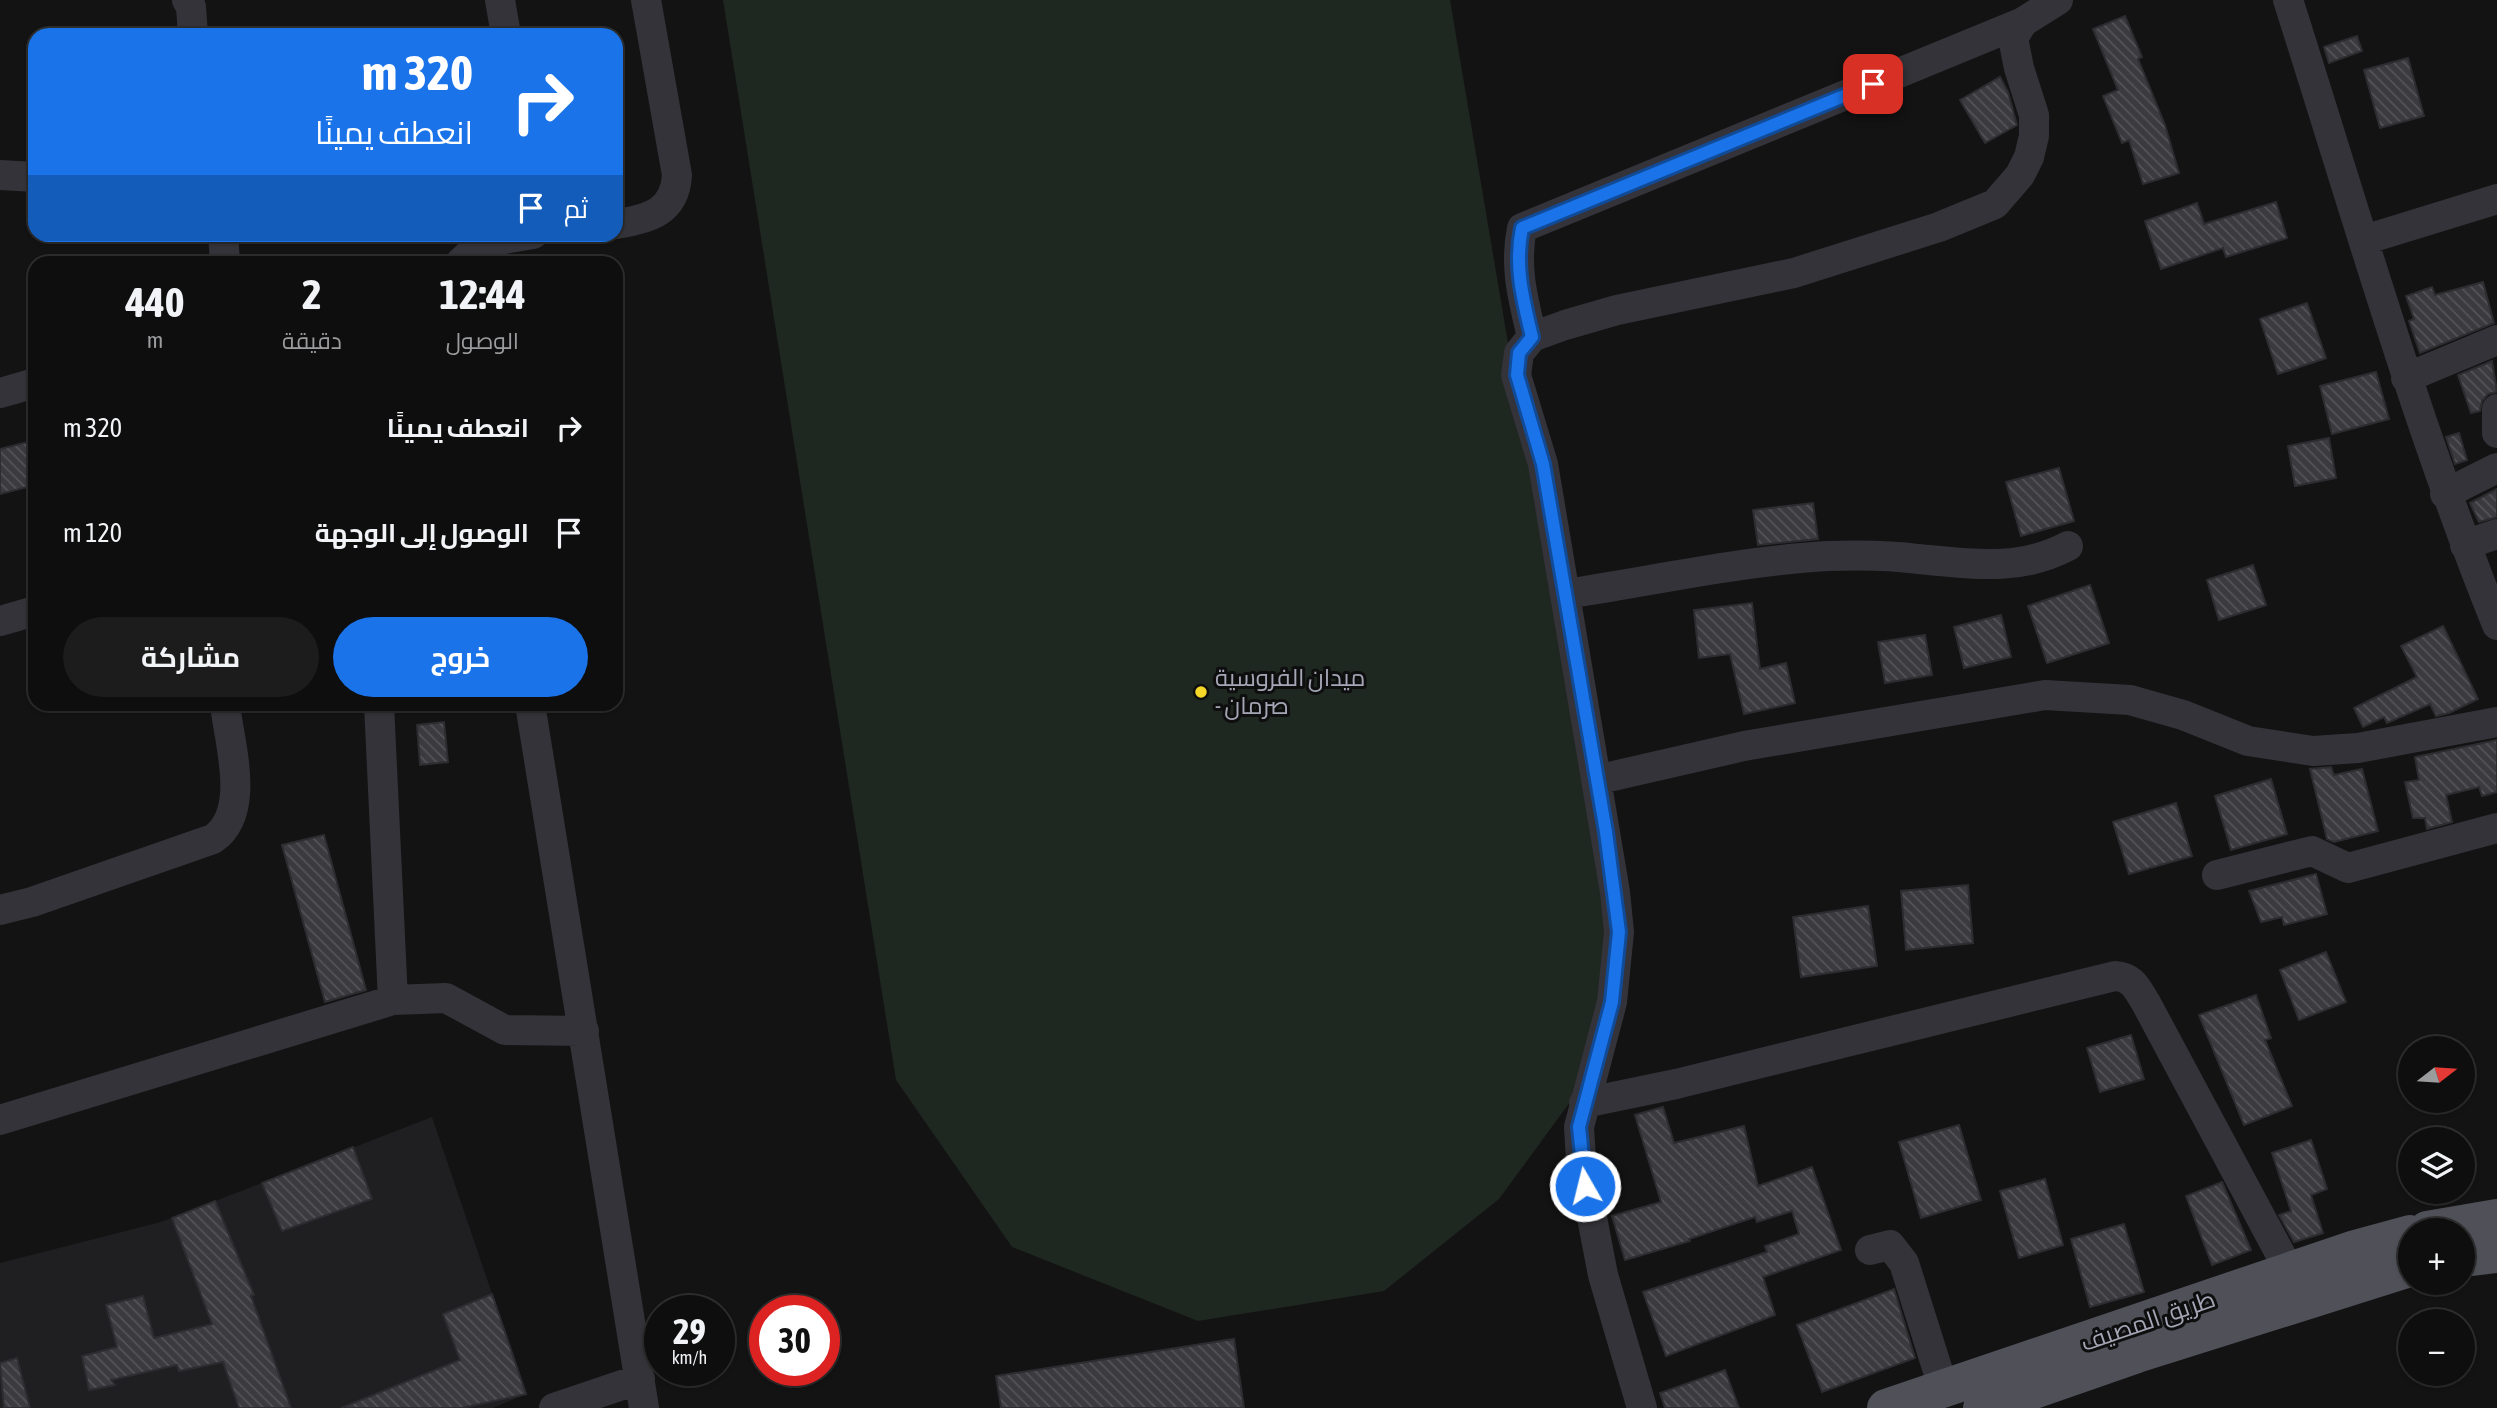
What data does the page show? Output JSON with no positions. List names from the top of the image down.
{
  "streets": {
    "main road": ["طريق المصيف"]
  },
  "places": ["ميدان الفروسية - صرمان"],
  "north": "right",
  "page": {
    "turn": ["320 m", "انعطف يمينًا"],
    "then": "ثم",
    "eta": [
      "12:44",
      "الوصول",
      "2",
      "دقيقة",
      "440",
      "m"
    ],
    "list": [
      {
        "name": "انعطف يمينًا",
        "value": "320 m"
      },
      {
        "name": "الوصول إلى الوجهة",
        "value": "120 m"
      }
    ],
    "buttons": ["خروج", "مشاركة"],
    "map_buttons": ["+", "−"],
    "speed": "29 km/h",
    "limit": "30"
  }
}
